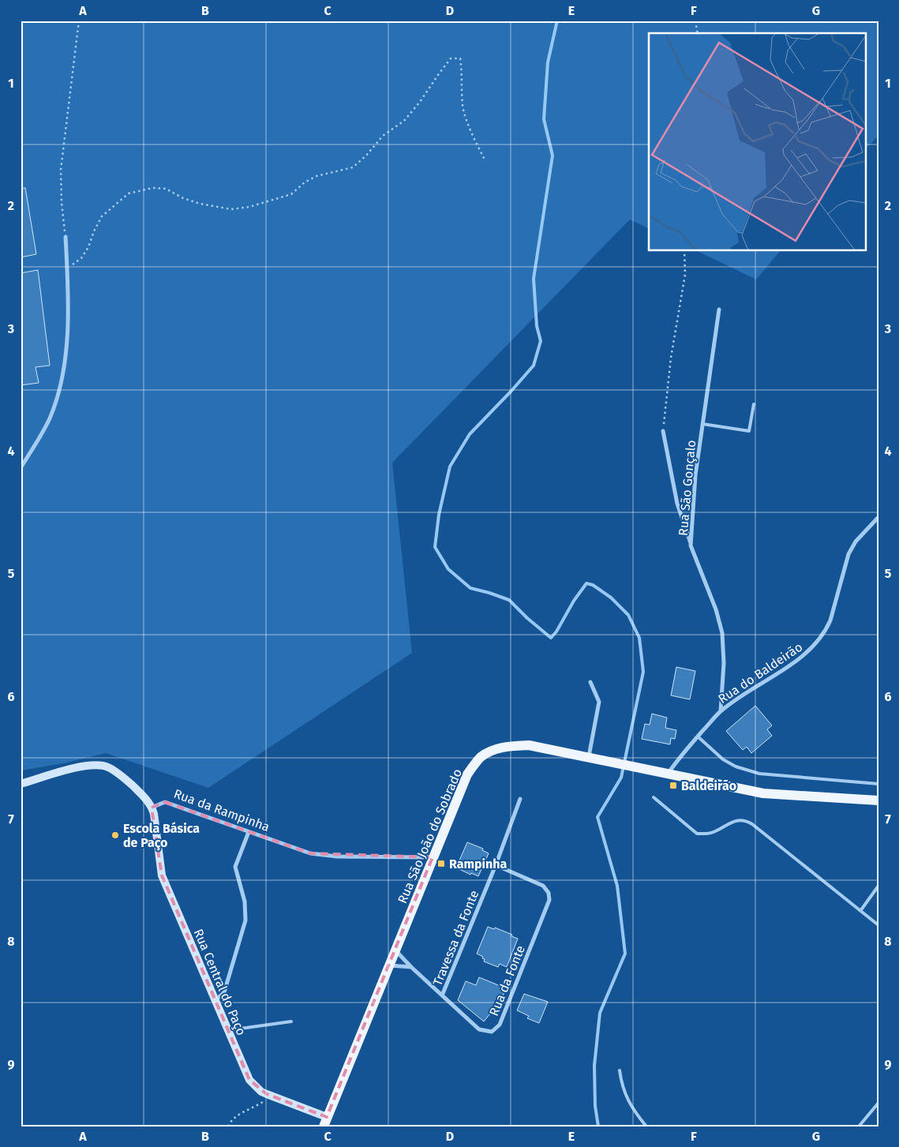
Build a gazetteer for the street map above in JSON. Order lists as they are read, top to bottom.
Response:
{
  "streets": {
    "main road": ["Rua São João do Sobrado"],
    "street": [
      "Rua São Gonçalo",
      "Rua do Baldeirão",
      "Rua da Rampinha",
      "Travessa da Fonte",
      "Rua da Fonte",
      "Rua Central do Paço"
    ]
  },
  "crossings": [
    ["Rua São Gonçalo", "Rua do Baldeirão"],
    ["Rua do Baldeirão", "Rua São João do Sobrado"],
    ["Rua da Rampinha", "Rua São João do Sobrado"],
    ["Rua da Rampinha", "Rua Central do Paço"],
    ["Rua São João do Sobrado", "Rua da Fonte"],
    ["Rua São João do Sobrado", "Rua Central do Paço"],
    ["Travessa da Fonte", "Rua da Fonte"]
  ],
  "places": {
    "transit": ["Baldeirão", "Rampinha"],
    "other": ["Escola Básica de Paço"]
  },
  "grid": {
    "columns": [
      "A",
      "B",
      "C",
      "D",
      "E",
      "F",
      "G"
    ],
    "rows": [
      "1",
      "2",
      "3",
      "4",
      "5",
      "6",
      "7",
      "8",
      "9"
    ]
  }
}
